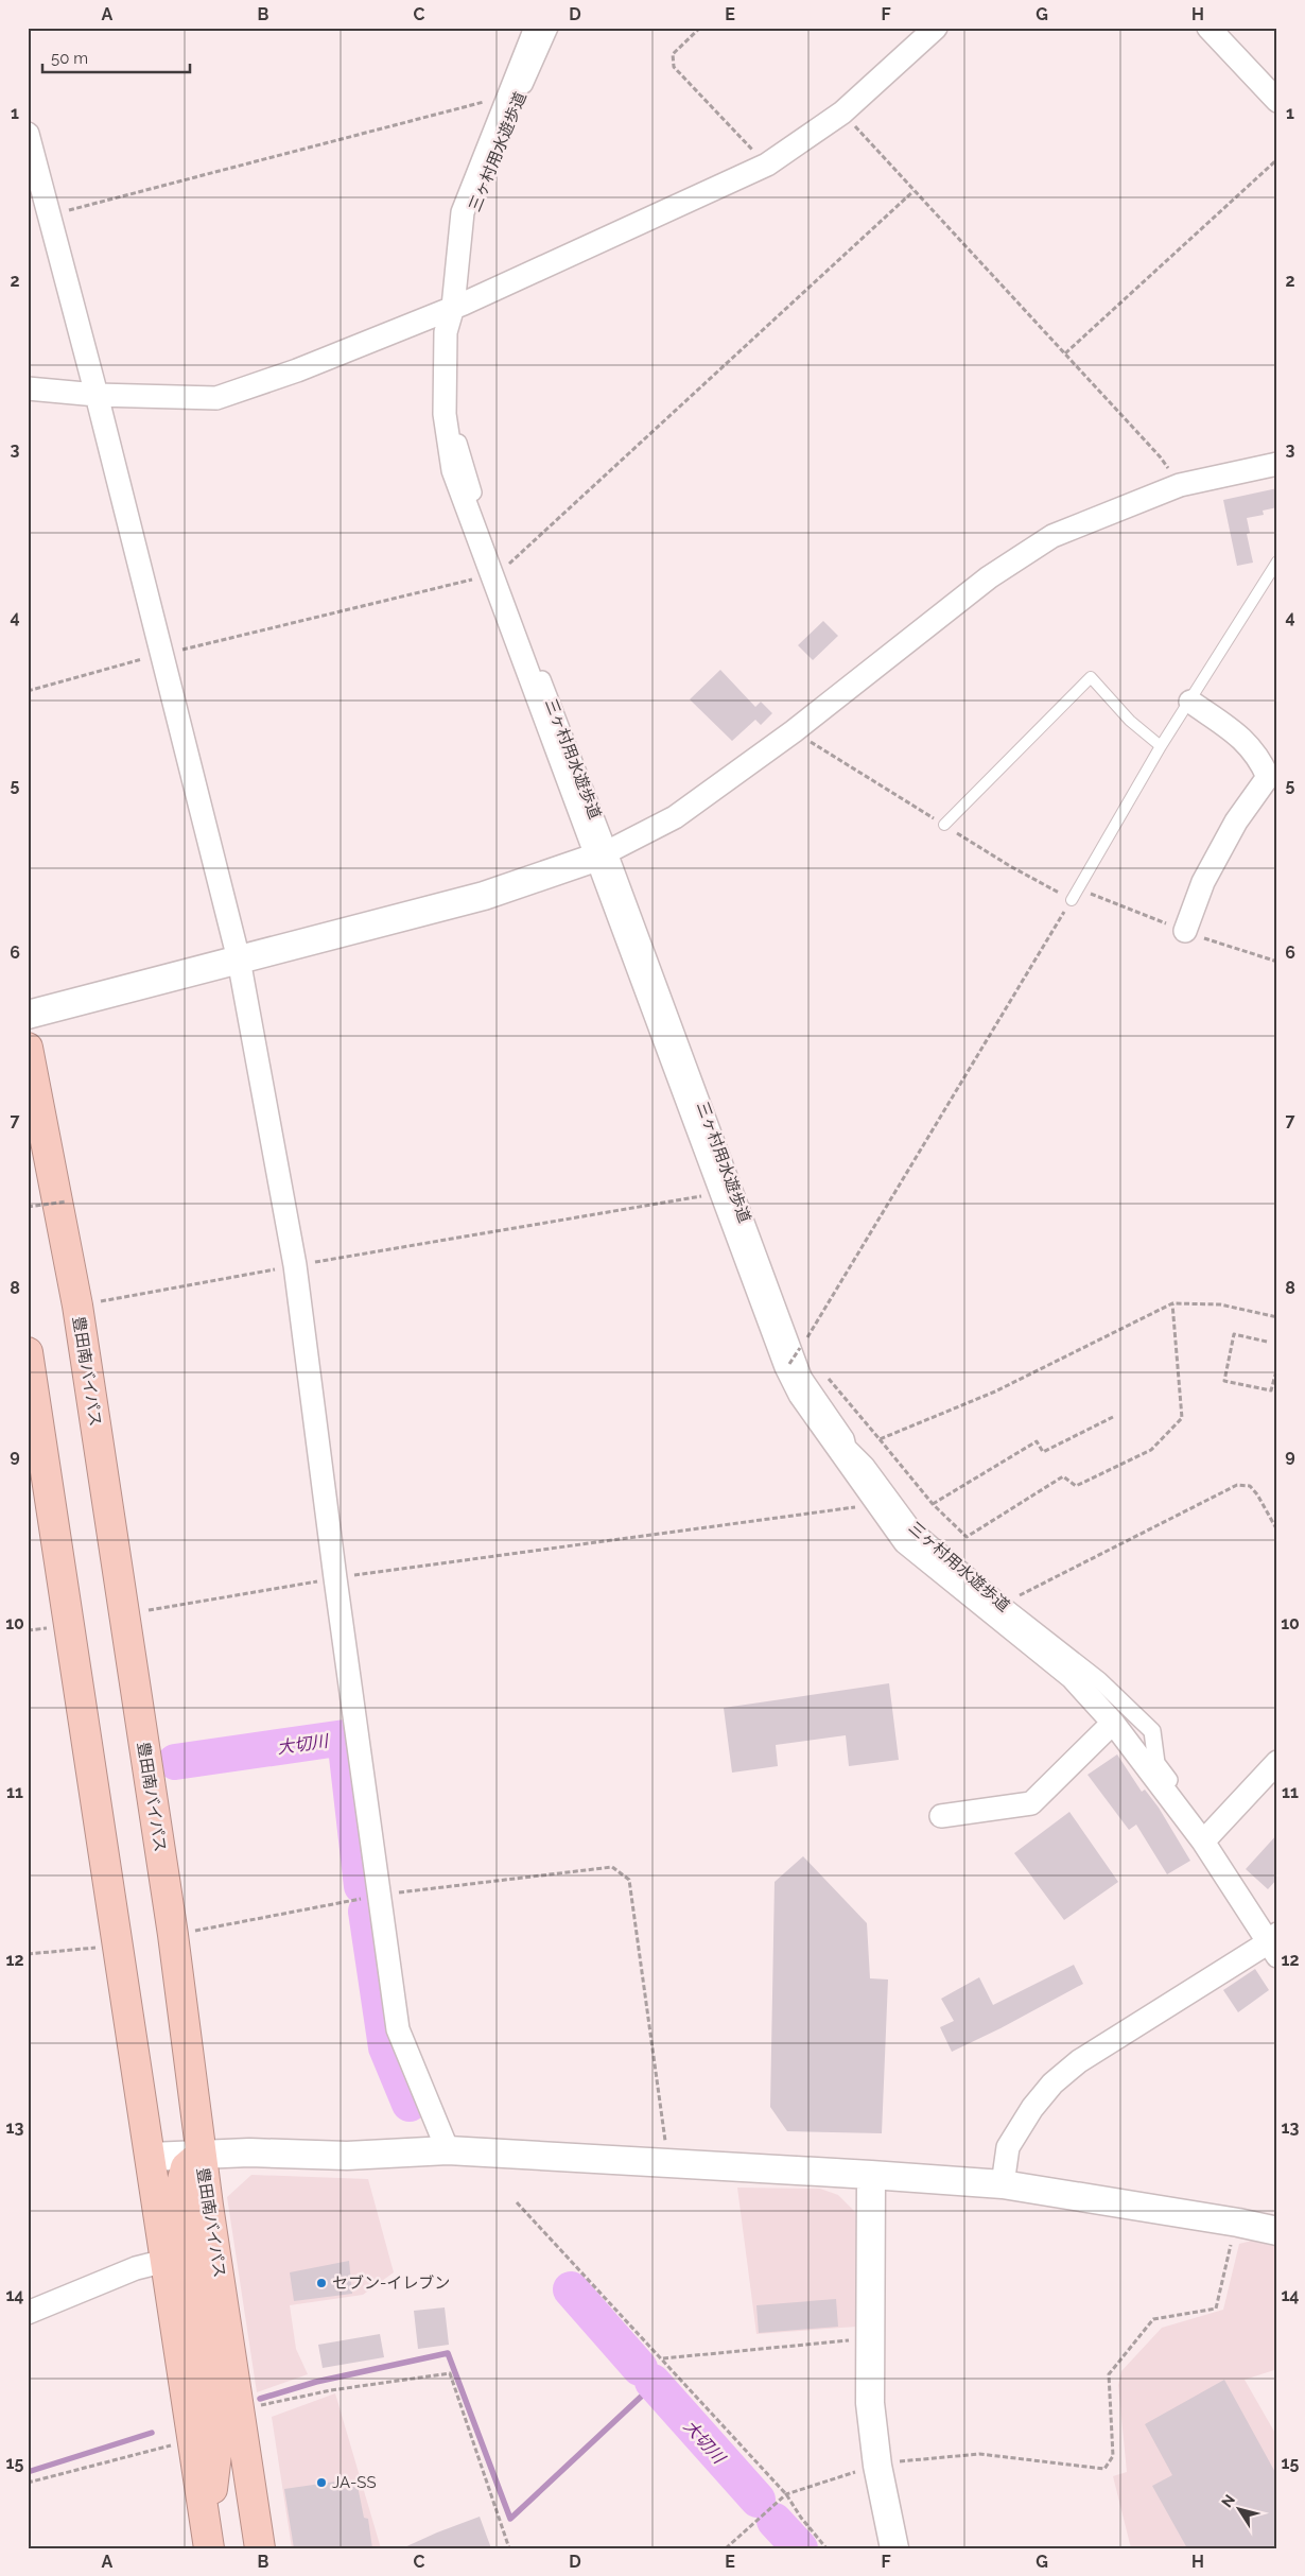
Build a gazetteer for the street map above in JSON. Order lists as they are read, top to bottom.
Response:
{
  "streets": {
    "highway": ["豊田南バイパス"],
    "street": ["三ヶ村用水遊歩道"]
  },
  "water": ["大切川"],
  "places": ["セブン-イレブン", "JA-SS"],
  "scale_bar": "50 m",
  "north": "top left",
  "grid": {
    "columns": [
      "A",
      "B",
      "C",
      "D",
      "E",
      "F",
      "G",
      "H"
    ],
    "rows": [
      "1",
      "2",
      "3",
      "4",
      "5",
      "6",
      "7",
      "8",
      "9",
      "10",
      "11",
      "12",
      "13",
      "14",
      "15"
    ]
  }
}
